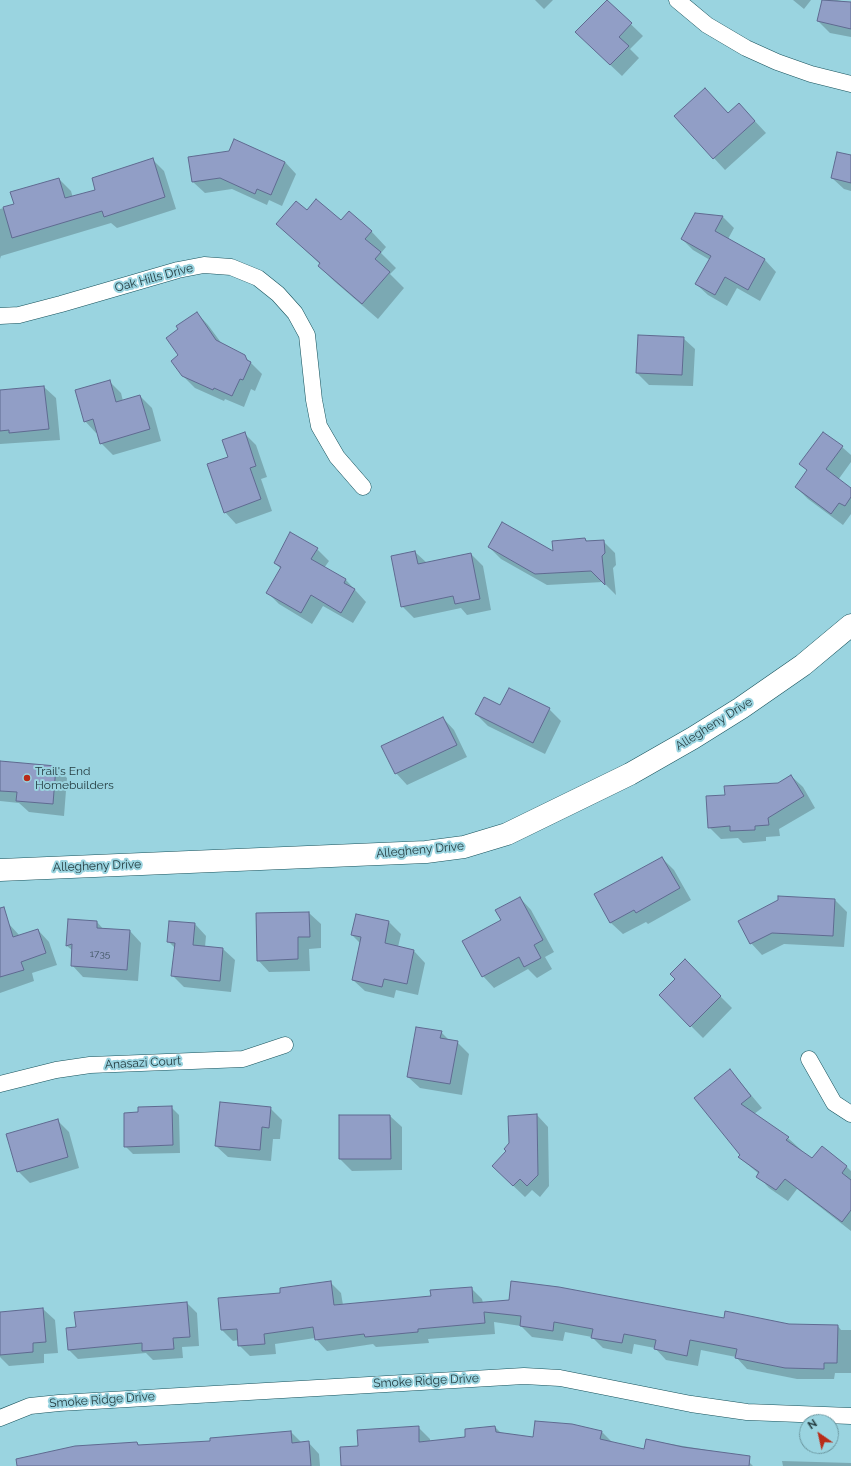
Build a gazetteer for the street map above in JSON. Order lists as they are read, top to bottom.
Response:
{
  "streets": {
    "street": [
      "Oak Hills Drive",
      "Allegheny Drive",
      "Anasazi Court",
      "Smoke Ridge Drive"
    ]
  },
  "places": ["Trail's End Homebuilders"],
  "house_numbers": ["1735"],
  "north": "top left"
}
